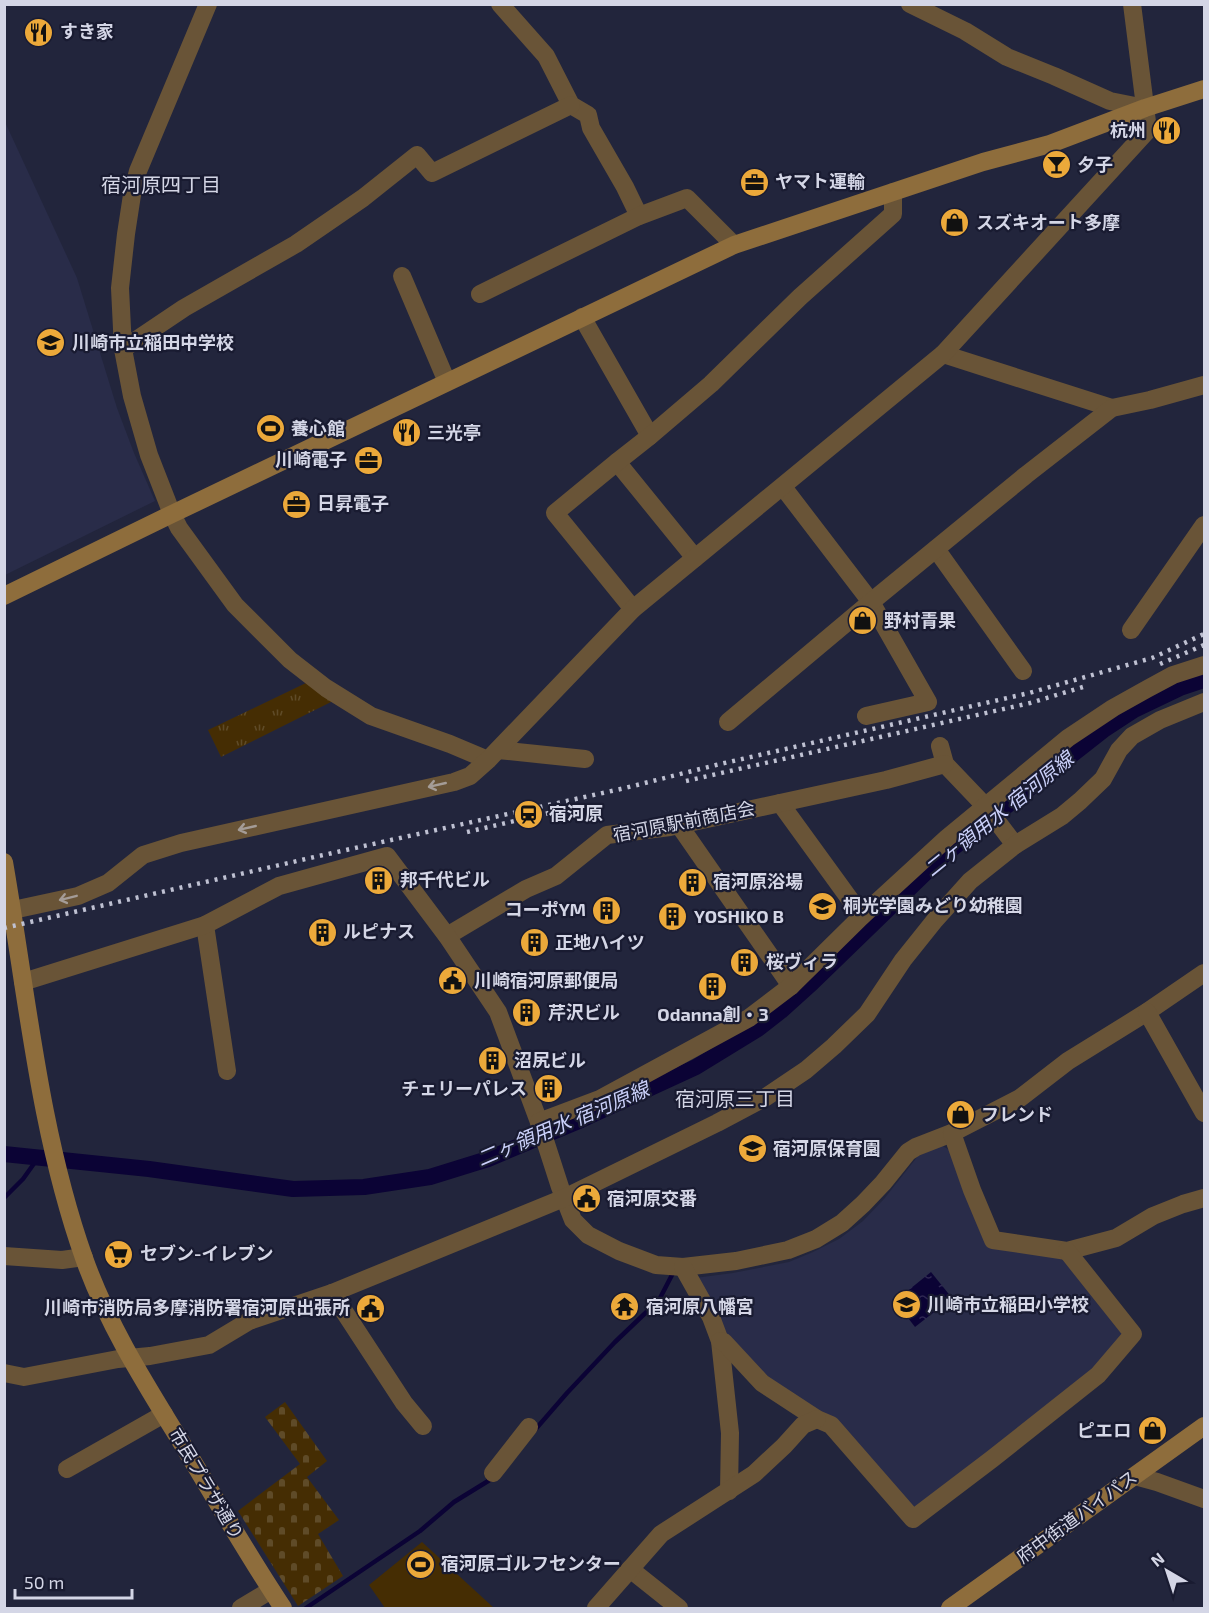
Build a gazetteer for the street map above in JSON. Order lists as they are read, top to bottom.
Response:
{
  "streets": {
    "street": ["宿河原駅前商店会", "市民プラザ通り", "府中街道バイパス"]
  },
  "districts": ["宿河原四丁目", "宿河原三丁目"],
  "water": ["二ヶ領用水 宿河原線"],
  "places": {
    "restaurant": ["すき家", "杭州", "三光亭"],
    "bar": ["夕子"],
    "office": ["ヤマト運輸", "川崎電子", "日昇電子"],
    "shop": [
      "スズキオート多摩",
      "野村青果",
      "フレンド",
      "ピエロ"
    ],
    "school or university": [
      "川崎市立稲田中学校",
      "桐光学園みどり幼稚園",
      "宿河原保育園",
      "川崎市立稲田小学校"
    ],
    "sports": ["養心館", "宿河原ゴルフセンター"],
    "station": ["宿河原"],
    "building": [
      "邦千代ビル",
      "宿河原浴場",
      "コーポYM",
      "YOSHIKO B",
      "ルピナス",
      "正地ハイツ",
      "桜ヴィラ",
      "Odanna創・3",
      "芹沢ビル",
      "沼尻ビル",
      "チェリーパレス"
    ],
    "public building": ["川崎宿河原郵便局", "宿河原交番", "川崎市消防局多摩消防署宿河原出張所"],
    "supermarket": ["セブン-イレブン"],
    "temple": ["宿河原八幡宮"]
  },
  "scale_bar": "50 m",
  "north": "top left"
}
